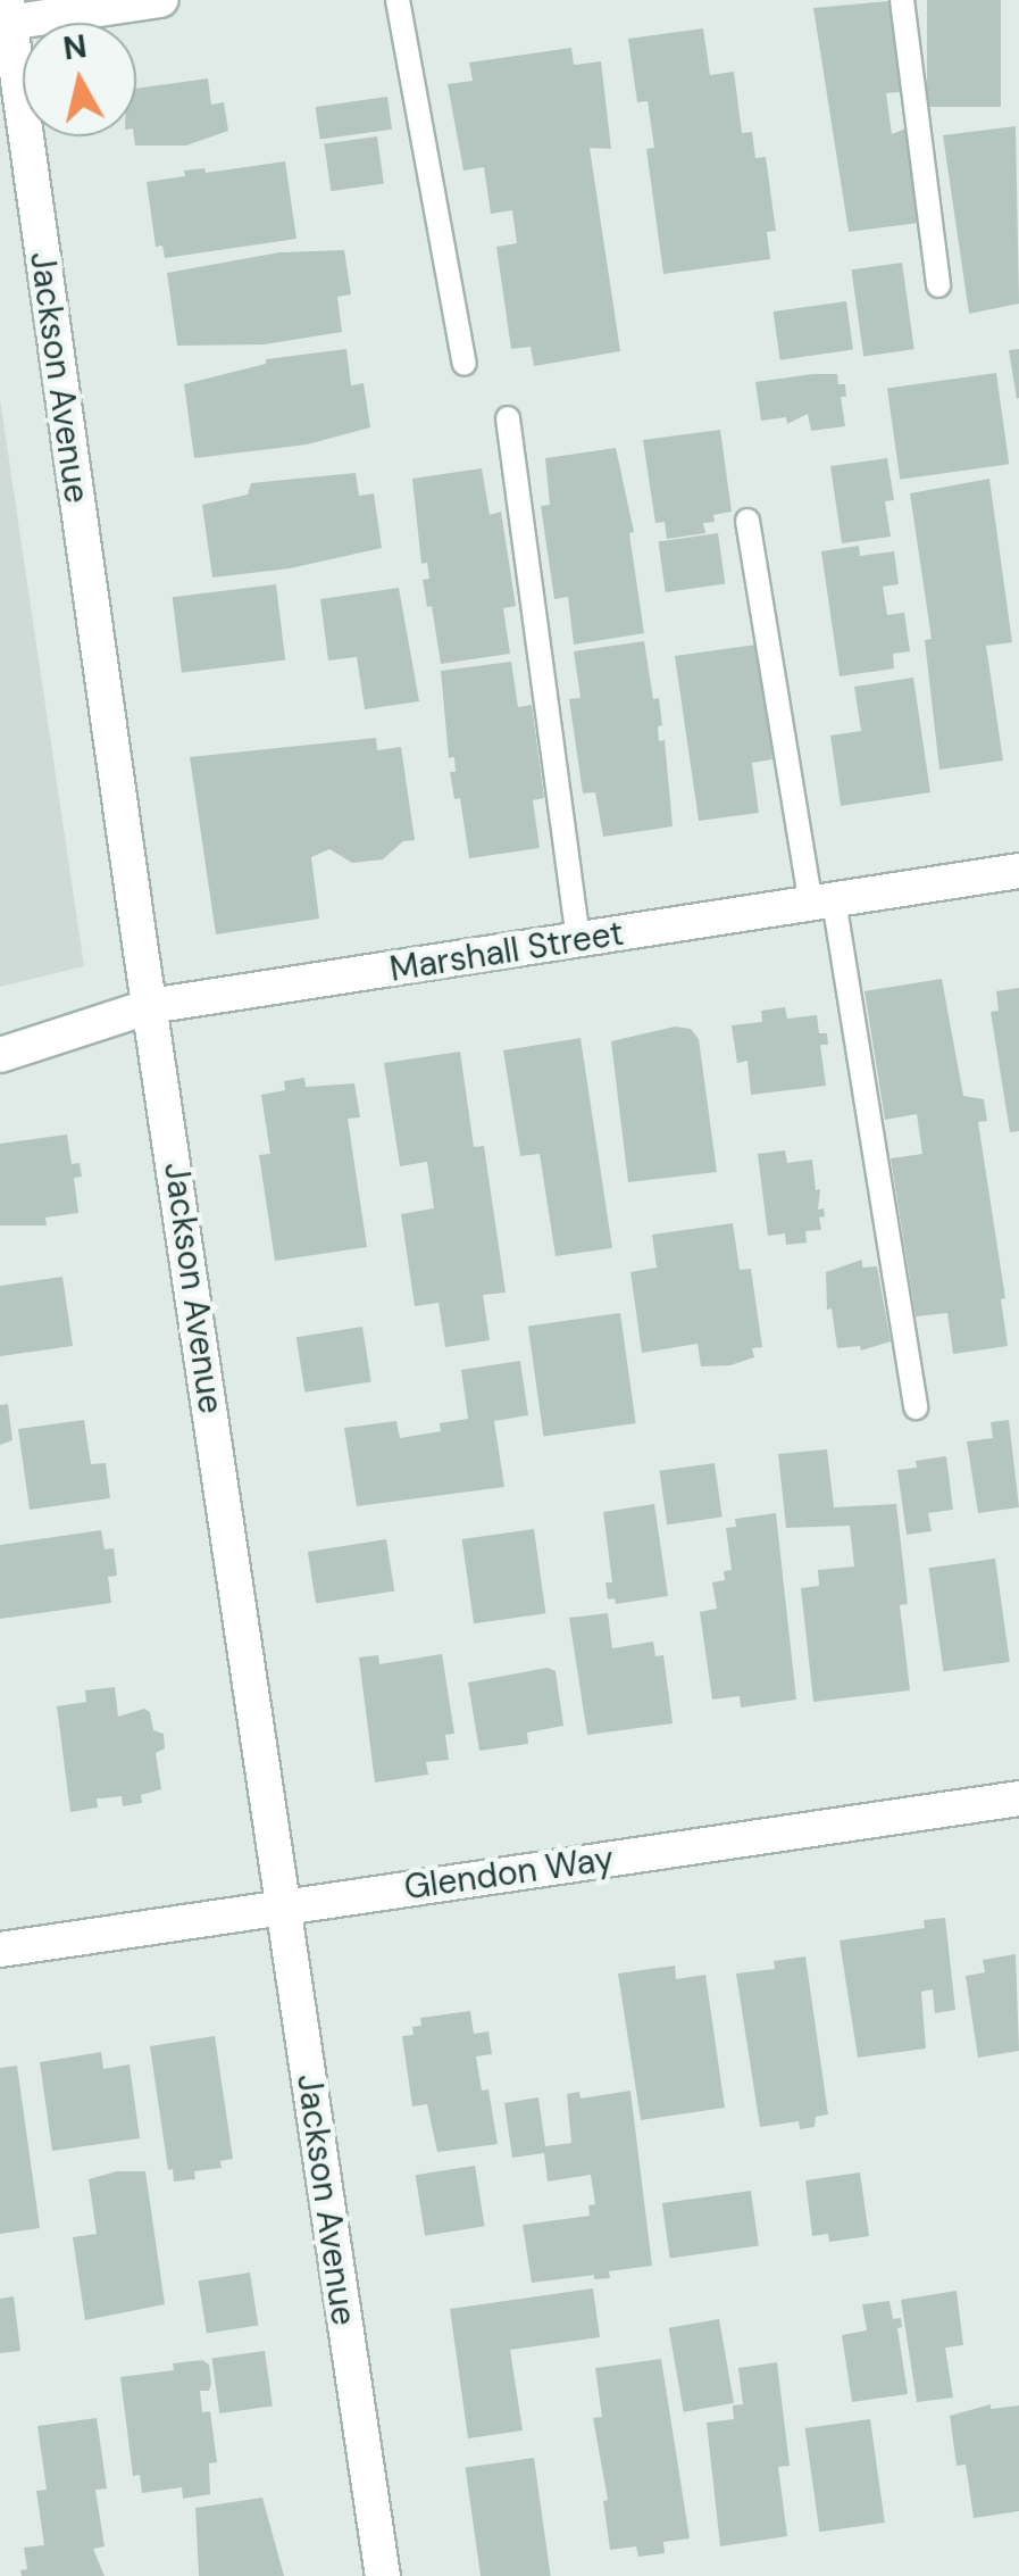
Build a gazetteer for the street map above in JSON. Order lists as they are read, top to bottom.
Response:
{
  "streets": {
    "street": ["Jackson Avenue", "Marshall Street", "Glendon Way"]
  },
  "crossings": [
    ["Jackson Avenue", "Marshall Street"],
    ["Jackson Avenue", "Glendon Way"]
  ],
  "north": "top"
}
